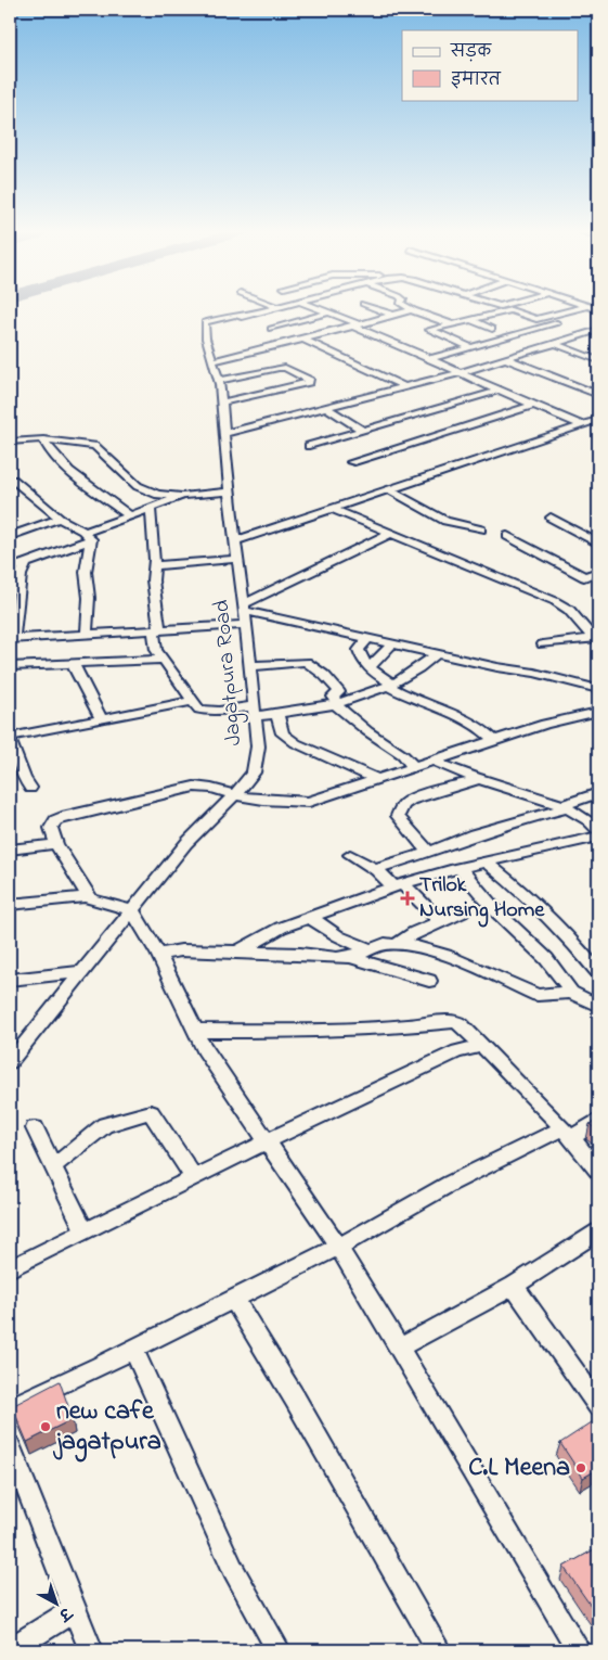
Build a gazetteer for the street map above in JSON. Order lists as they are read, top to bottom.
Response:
{
  "streets": {
    "street": ["Jagatpura Road"]
  },
  "places": {
    "health": ["Trilok Nursing Home"],
    "other": ["new cafe jagatpura", "C.L Meena"]
  },
  "legend": ["सड़क", "इमारत"],
  "north": "bottom right"
}
